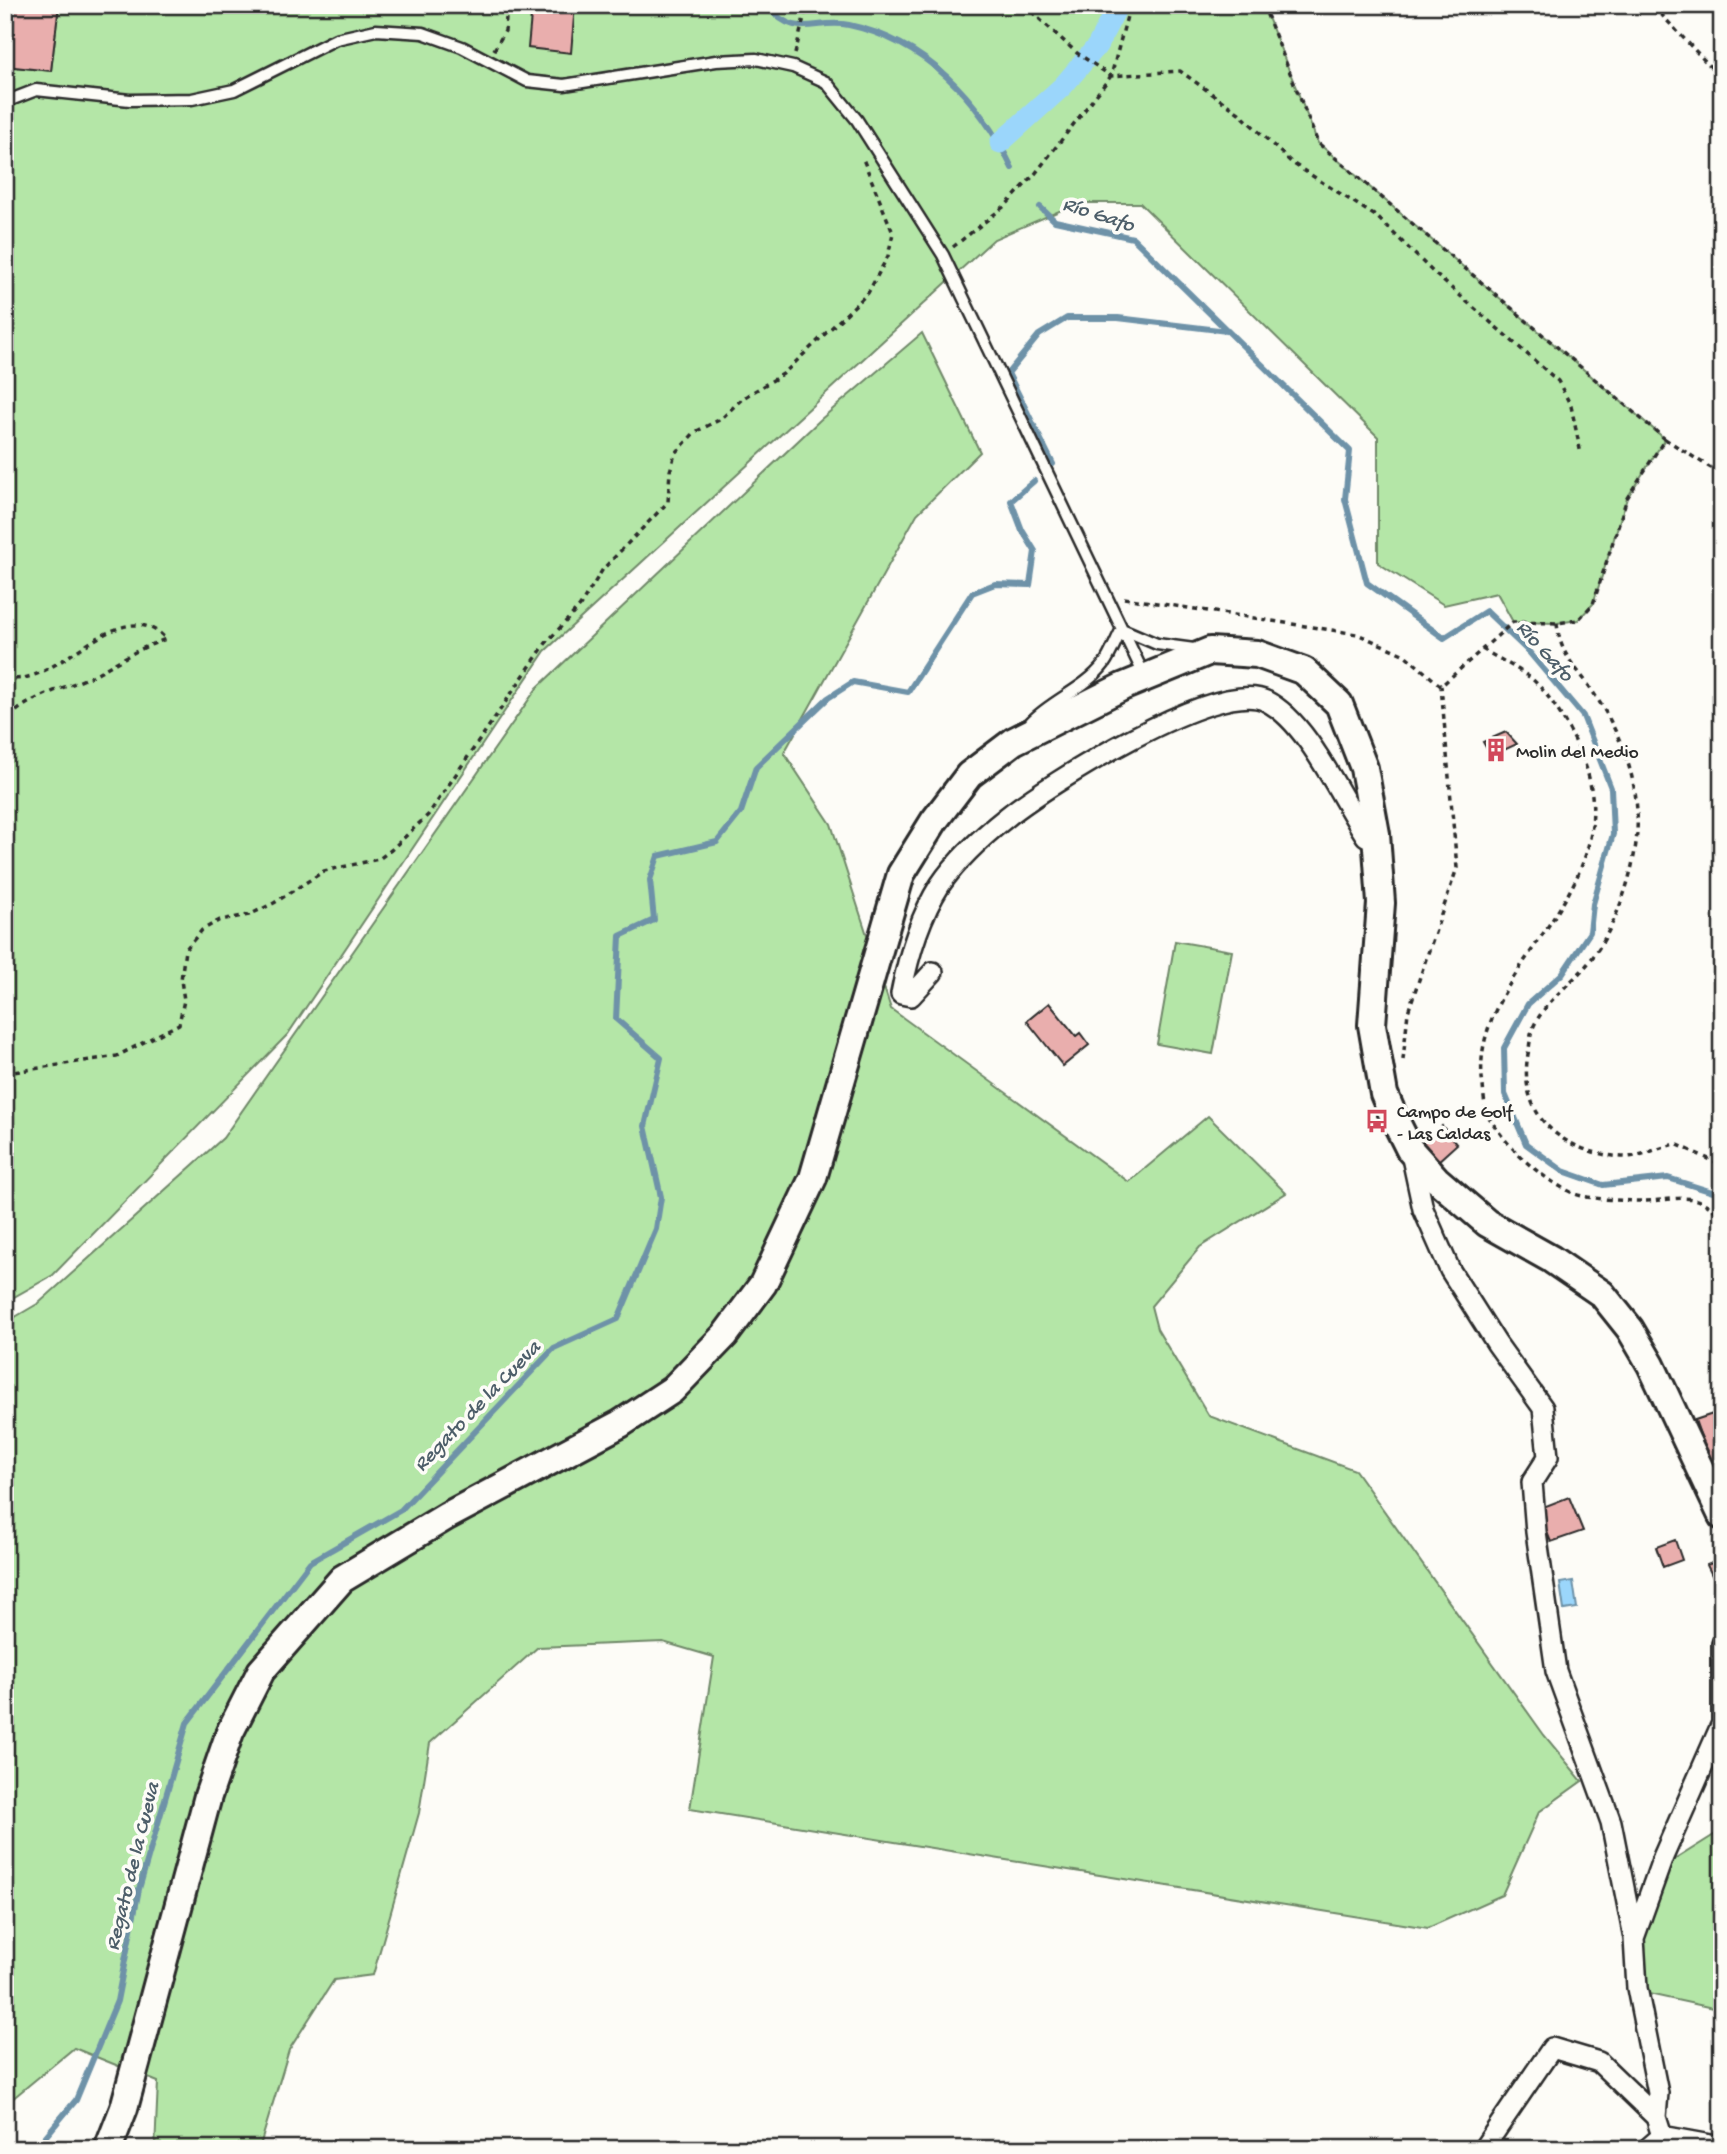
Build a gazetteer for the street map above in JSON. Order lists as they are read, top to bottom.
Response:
{
  "water": ["Río Gafo", "Regato de la Cueva"],
  "places": {
    "building": ["Molin del Medio"],
    "bus stop": ["Campo de Golf - Las Caldas"]
  }
}
